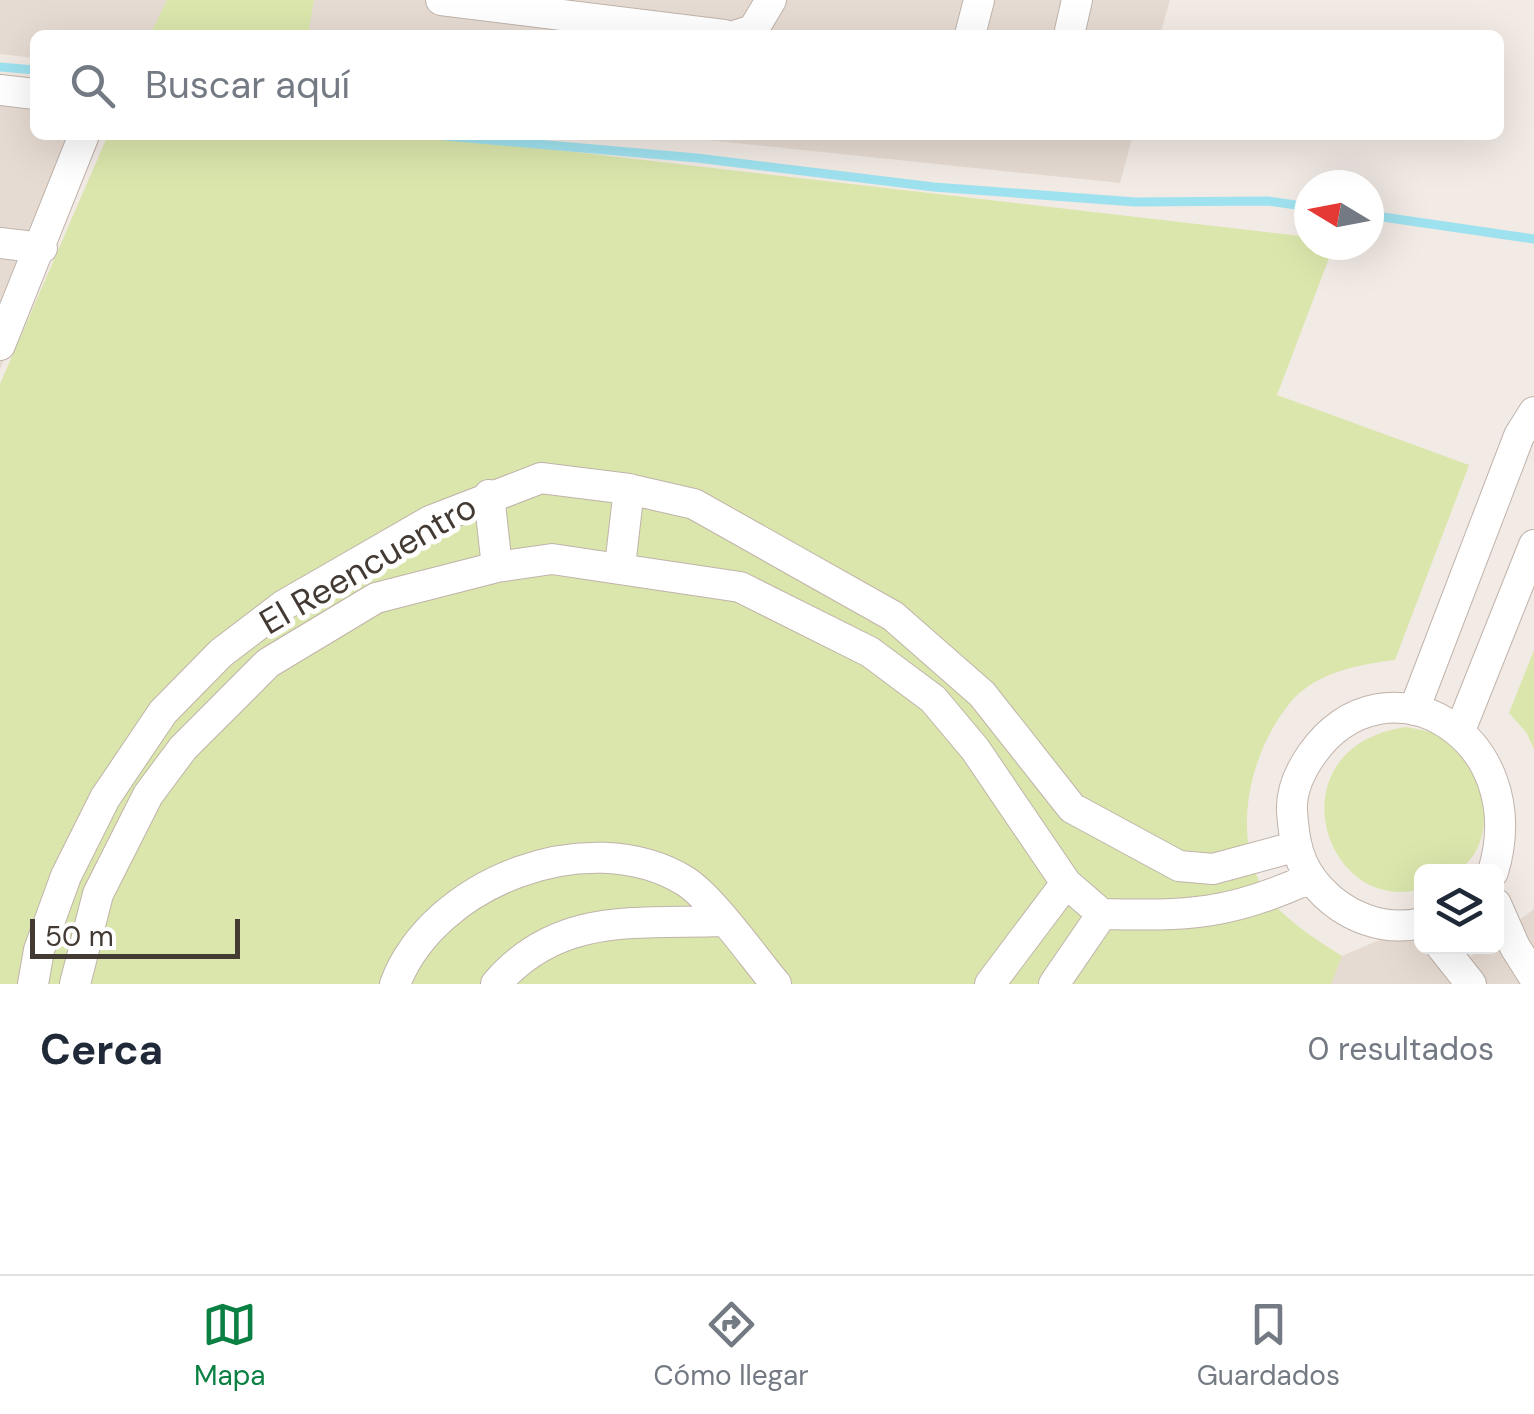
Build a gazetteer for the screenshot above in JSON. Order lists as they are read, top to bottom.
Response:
{
  "streets": {
    "street": ["El Reencuentro"]
  },
  "scale_bar": "50 m",
  "north": "left",
  "page": {
    "search": "Buscar aquí",
    "scale": "50 m",
    "heading": ["Cerca", "0 resultados"],
    "nav": ["Mapa", "Cómo llegar", "Guardados"]
  }
}
